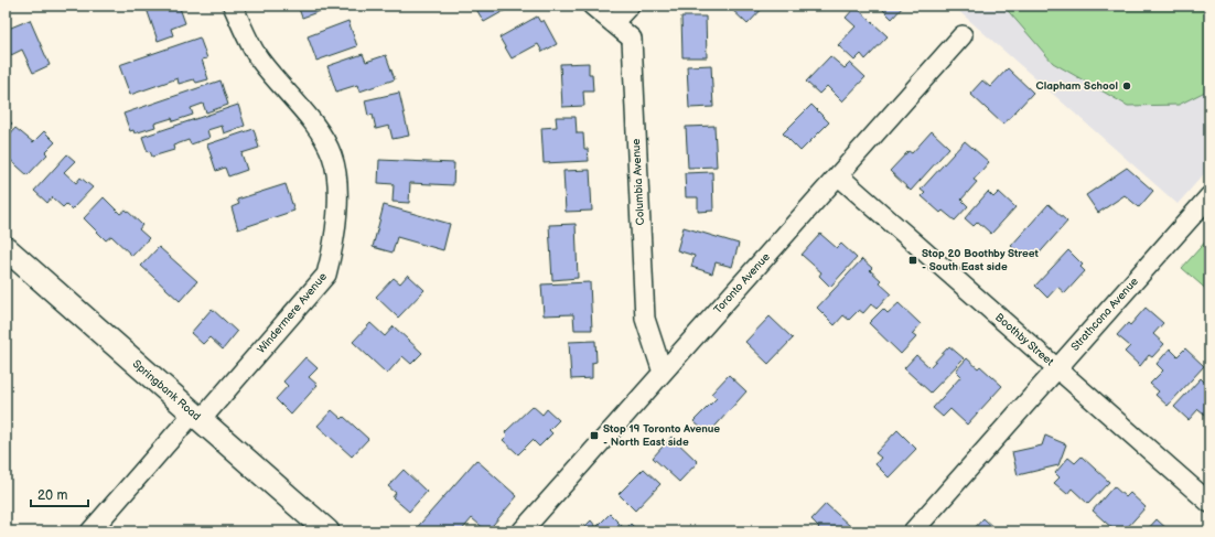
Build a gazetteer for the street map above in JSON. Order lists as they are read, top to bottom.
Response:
{
  "streets": {
    "main road": ["Springbank Road"],
    "street": [
      "Columbia Avenue",
      "Toronto Avenue",
      "Windermere Avenue",
      "Strathcona Avenue",
      "Boothby Street"
    ]
  },
  "crossings": [
    ["Columbia Avenue", "Toronto Avenue"],
    ["Toronto Avenue", "Boothby Street"],
    ["Windermere Avenue", "Springbank Road"],
    ["Strathcona Avenue", "Boothby Street"]
  ],
  "places": {
    "other": ["Clapham School"],
    "transit": ["Stop 20 Boothby Street - South East side", "Stop 19 Toronto Avenue - North East side"]
  },
  "scale_bar": "20 m"
}
